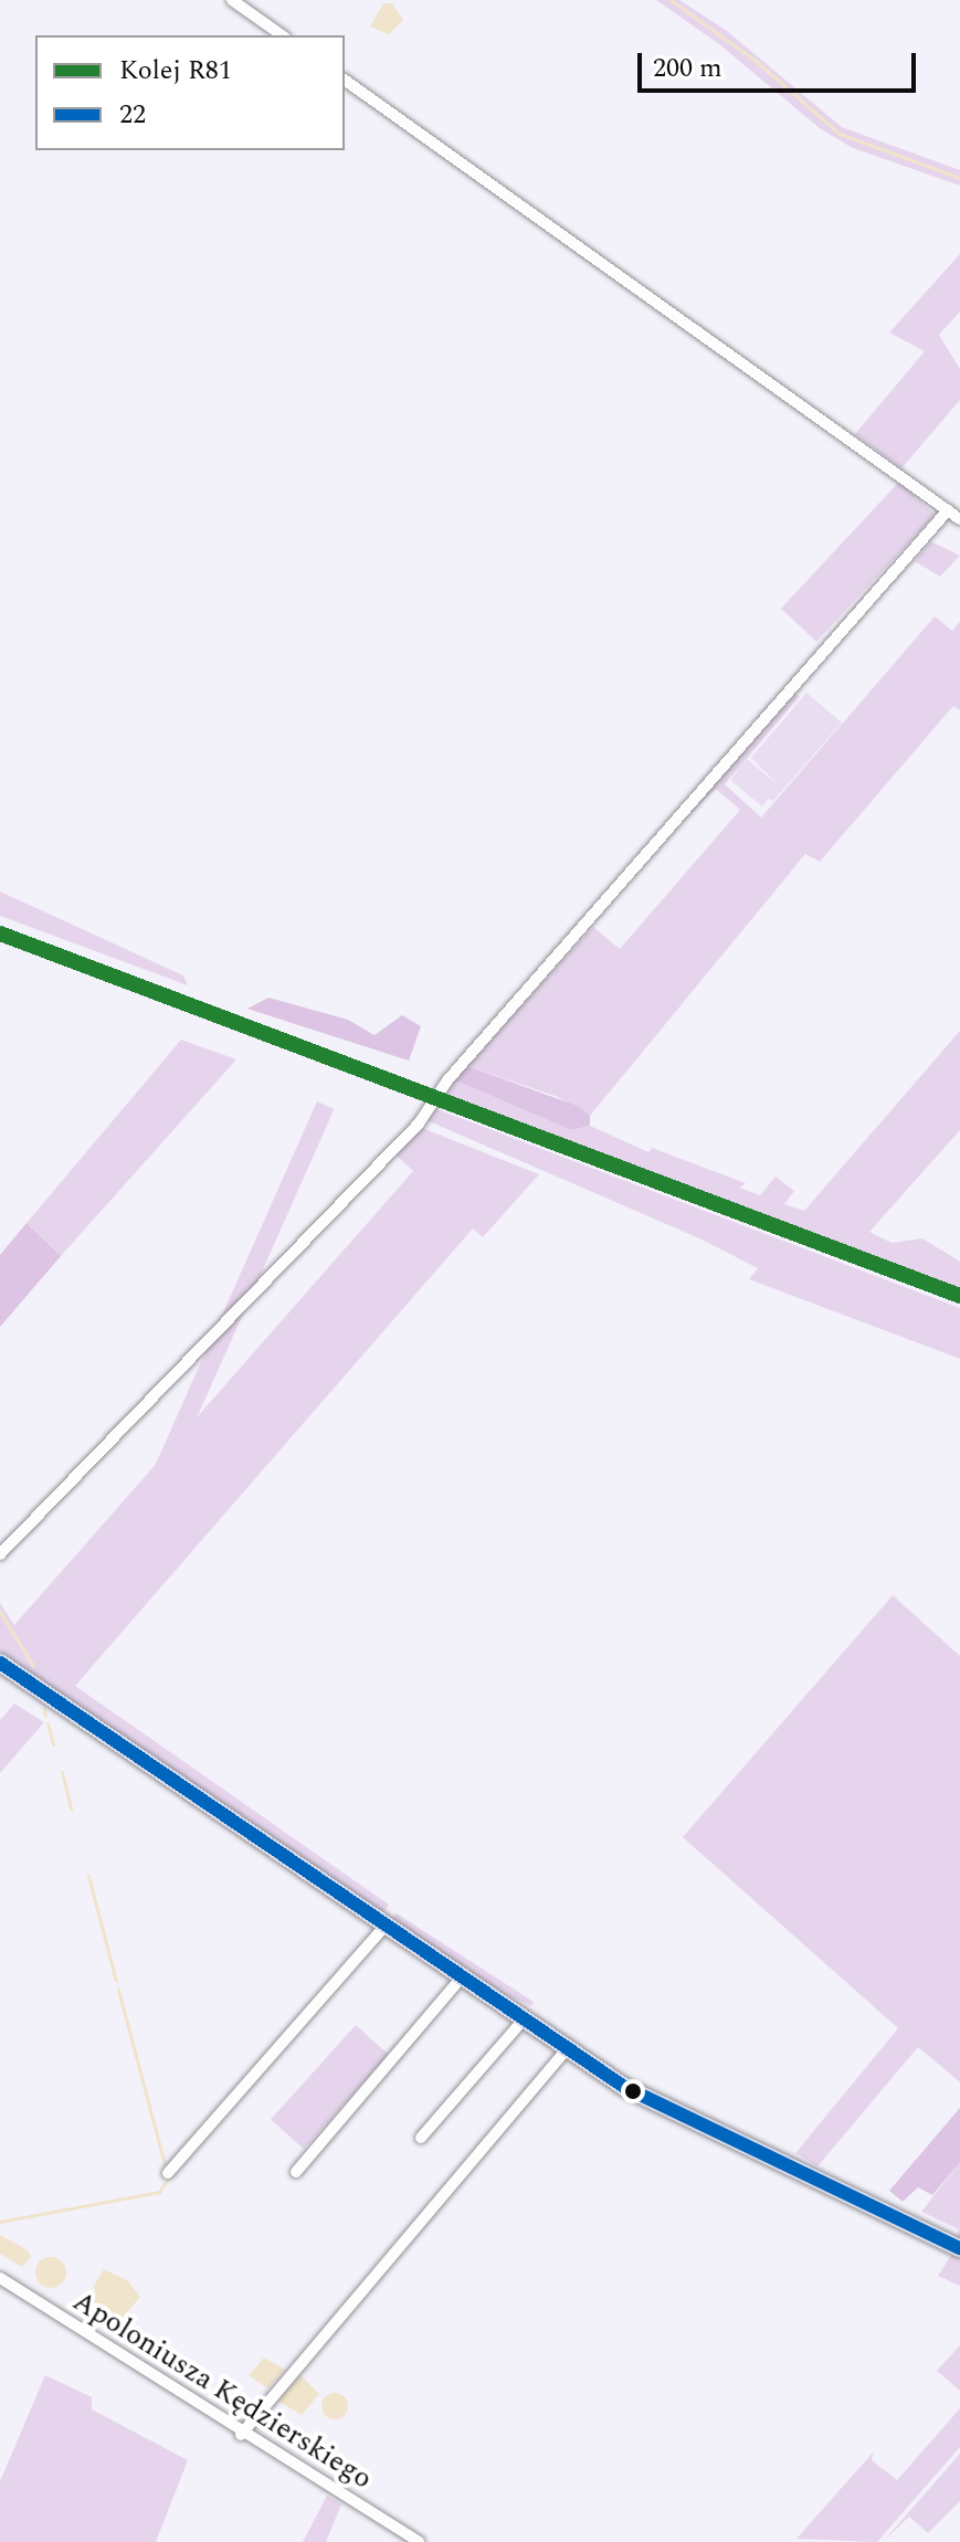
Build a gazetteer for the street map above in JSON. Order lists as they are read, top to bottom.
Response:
{
  "streets": {
    "street": ["Apoloniusza Kędzierskiego"]
  },
  "lines": ["rail line R81", "transit line 22"],
  "legend": ["Kolej R81", "22"],
  "scale_bar": "200 m"
}
